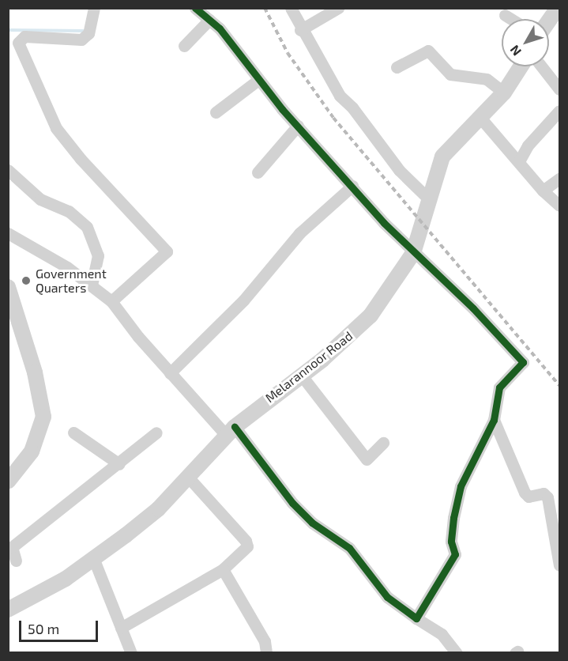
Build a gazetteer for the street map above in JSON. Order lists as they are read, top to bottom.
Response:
{
  "streets": {
    "street": ["Melarannoor Road"]
  },
  "places": ["Government Quarters"],
  "scale_bar": "50 m",
  "north": "bottom left"
}
